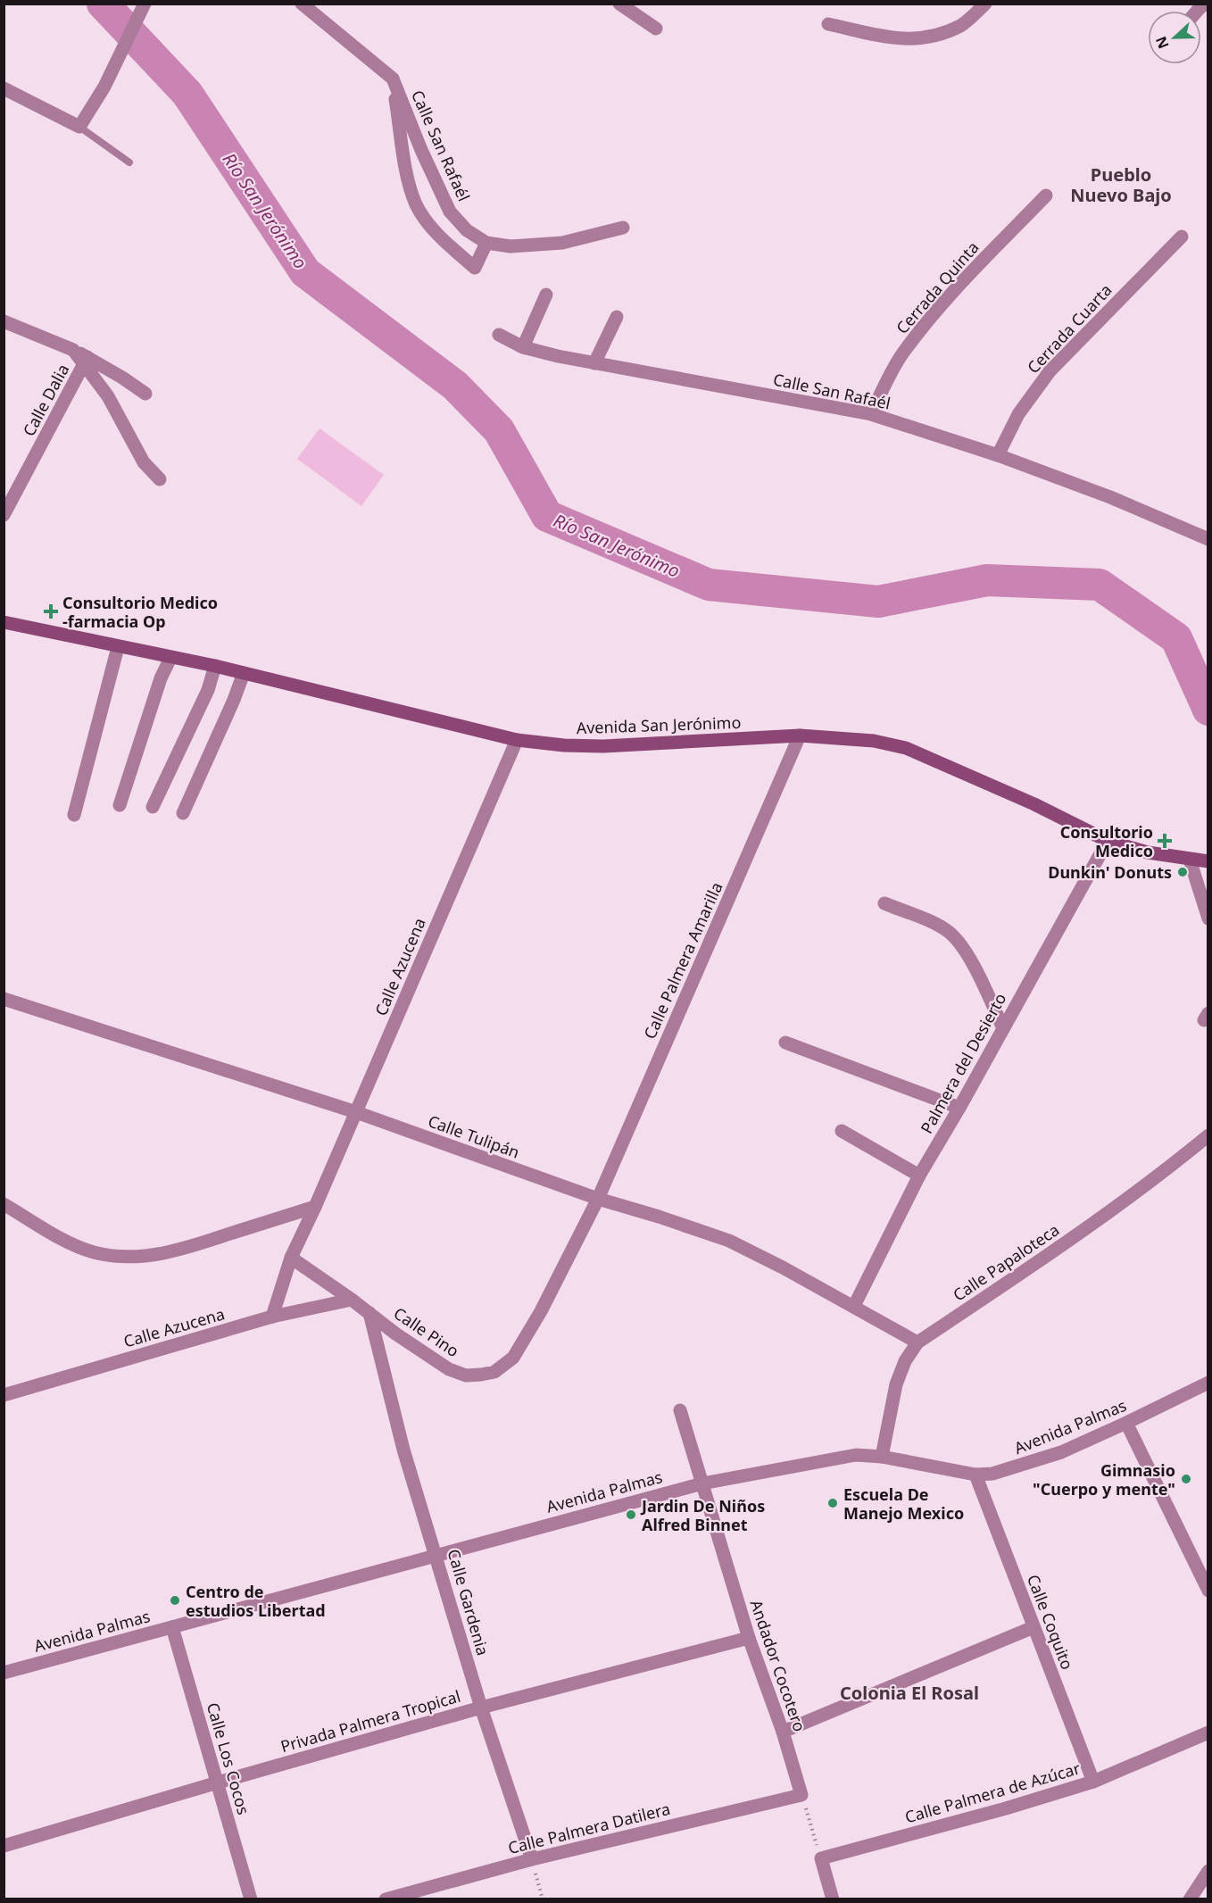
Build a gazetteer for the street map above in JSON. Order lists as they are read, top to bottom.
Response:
{
  "streets": {
    "main road": ["Avenida San Jerónimo"],
    "street": [
      "Calle San Rafaél",
      "Cerrada Quinta",
      "Cerrada Cuarta",
      "Calle Dalia",
      "Calle Palmera Amarilla",
      "Calle Azucena",
      "Palmera del Desierto",
      "Calle Tulipán",
      "Calle Papaloteca",
      "Calle Pino",
      "Avenida Palmas",
      "Calle Gardenia",
      "Calle Coquito",
      "Andador Cocotero",
      "Privada Palmera Tropical",
      "Calle Los Cocos",
      "Calle Palmera de Azúcar",
      "Calle Palmera Datilera"
    ]
  },
  "crossings": [
    ["Calle San Rafaél", "Cerrada Quinta"],
    ["Calle San Rafaél", "Cerrada Cuarta"],
    ["Avenida San Jerónimo", "Calle Palmera Amarilla"],
    ["Avenida San Jerónimo", "Calle Azucena"],
    ["Avenida San Jerónimo", "Palmera del Desierto"],
    ["Calle Palmera Amarilla", "Calle Tulipán"],
    ["Calle Palmera Amarilla", "Calle Pino"],
    ["Calle Azucena", "Calle Tulipán"],
    ["Palmera del Desierto", "Calle Tulipán"],
    ["Calle Tulipán", "Calle Papaloteca"],
    ["Calle Tulipán", "Calle Pino"],
    ["Calle Papaloteca", "Avenida Palmas"],
    ["Calle Pino", "Calle Gardenia"],
    ["Avenida Palmas", "Calle Gardenia"],
    ["Avenida Palmas", "Calle Coquito"],
    ["Avenida Palmas", "Andador Cocotero"],
    ["Avenida Palmas", "Calle Los Cocos"],
    ["Calle Gardenia", "Privada Palmera Tropical"],
    ["Calle Gardenia", "Calle Palmera Datilera"],
    ["Calle Coquito", "Calle Palmera de Azúcar"],
    ["Andador Cocotero", "Privada Palmera Tropical"],
    ["Andador Cocotero", "Calle Palmera Datilera"],
    ["Privada Palmera Tropical", "Calle Los Cocos"]
  ],
  "districts": ["Pueblo Nuevo Bajo", "Colonia El Rosal"],
  "water": ["Río San Jerónimo"],
  "places": {
    "health": ["Consultorio Medico -farmacia Op", "Consultorio Medico"],
    "other": [
      "Dunkin' Donuts",
      "Gimnasio \"Cuerpo y mente\"",
      "Escuela De Manejo Mexico",
      "Jardin De Niños Alfred Binnet",
      "Centro de estudios Libertad"
    ]
  },
  "north": "left"
}
